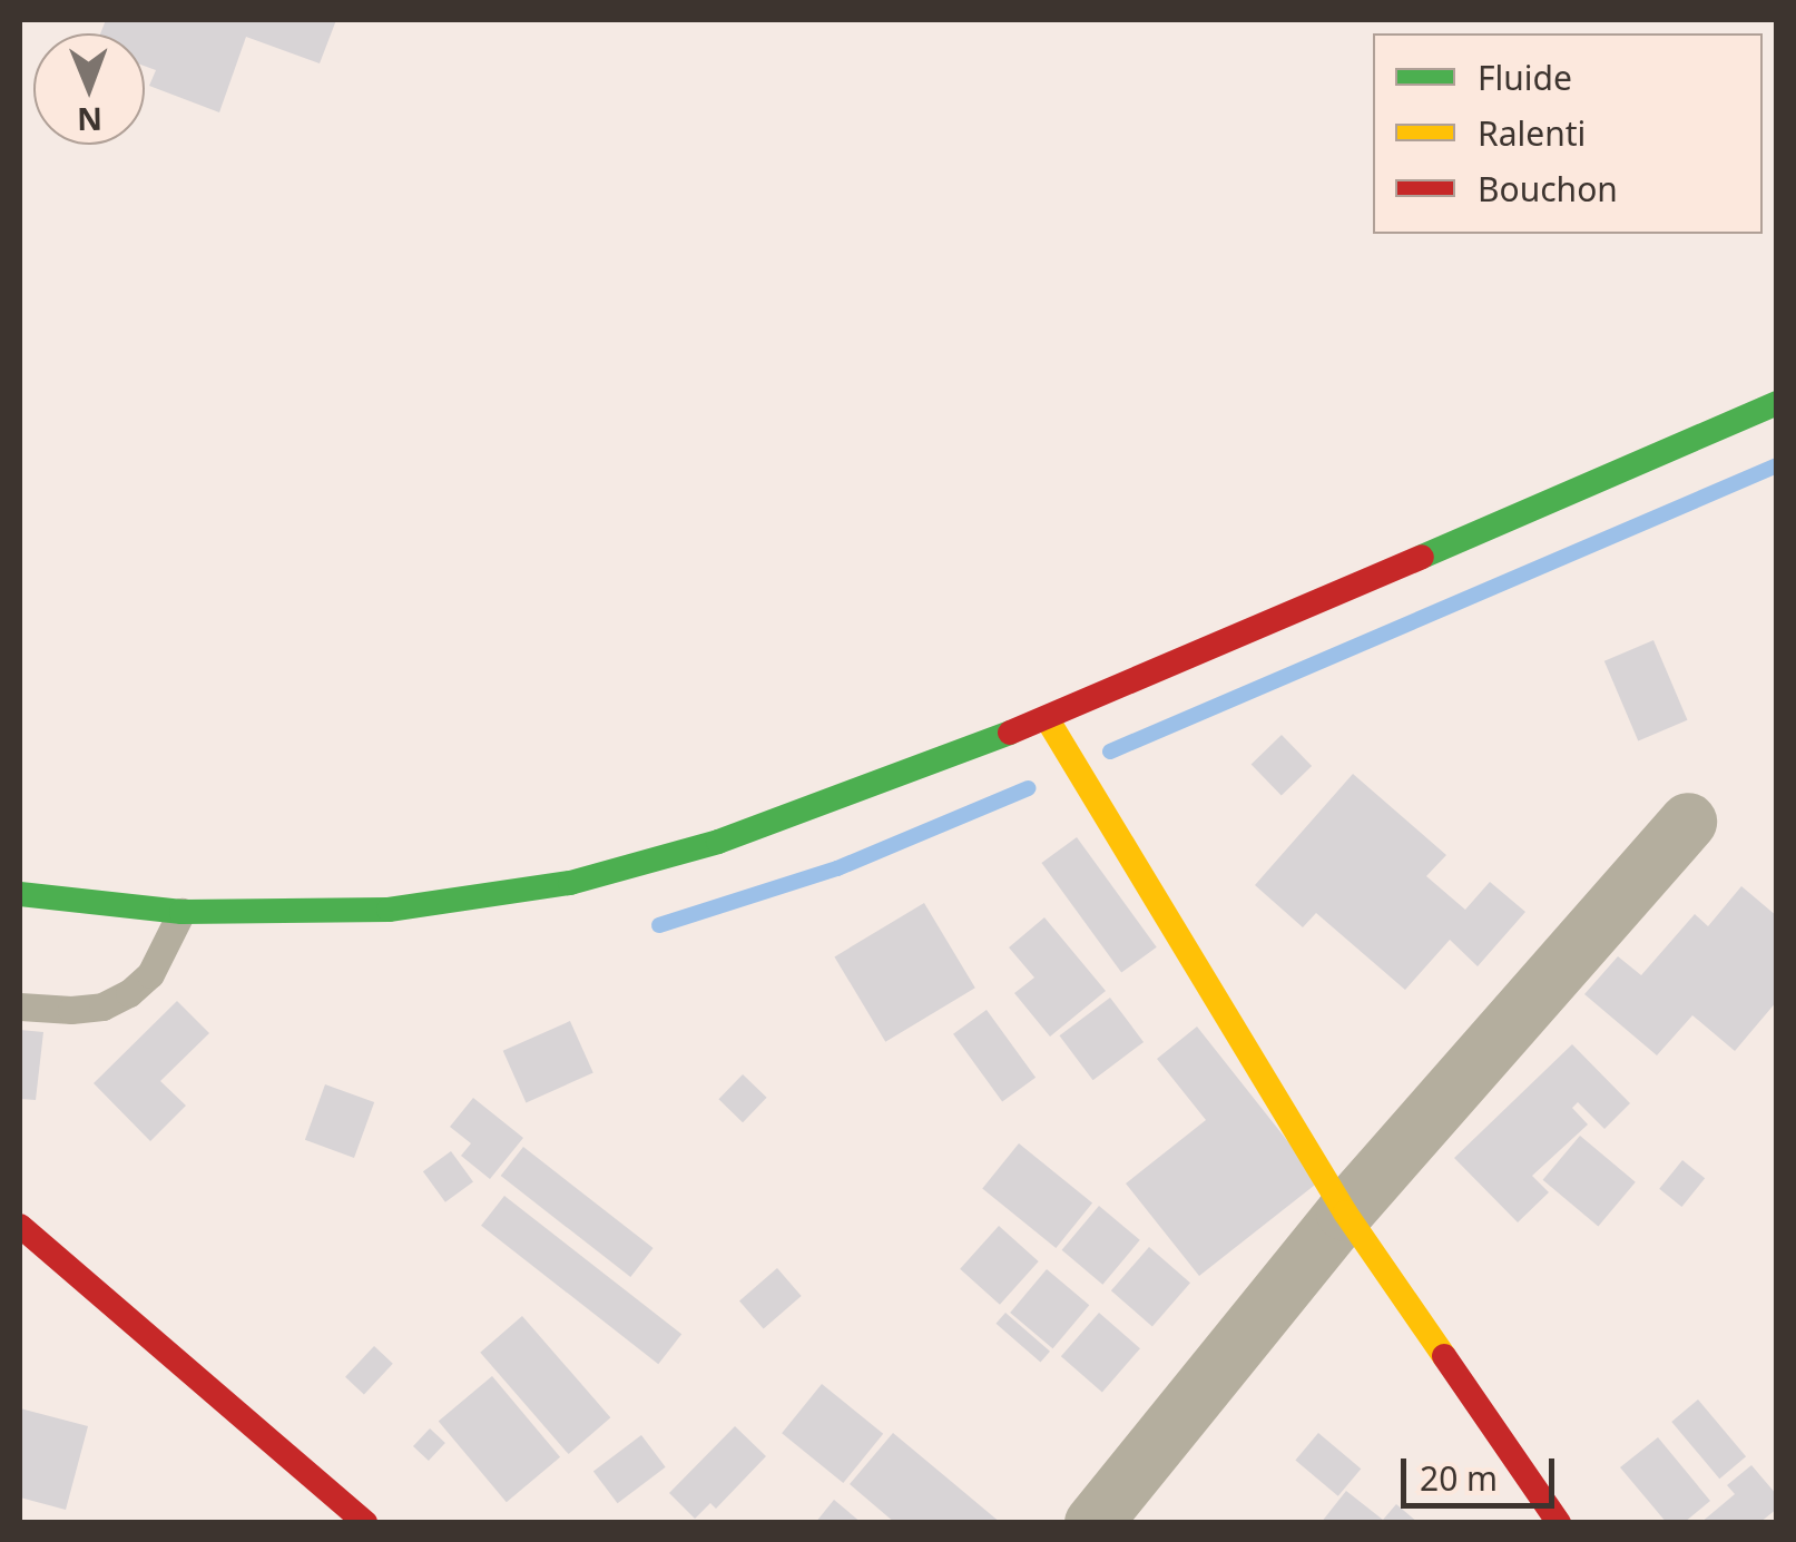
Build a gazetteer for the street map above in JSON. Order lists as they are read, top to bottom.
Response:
{
  "legend": ["Fluide", "Ralenti", "Bouchon"],
  "scale_bar": "20 m",
  "north": "bottom"
}
